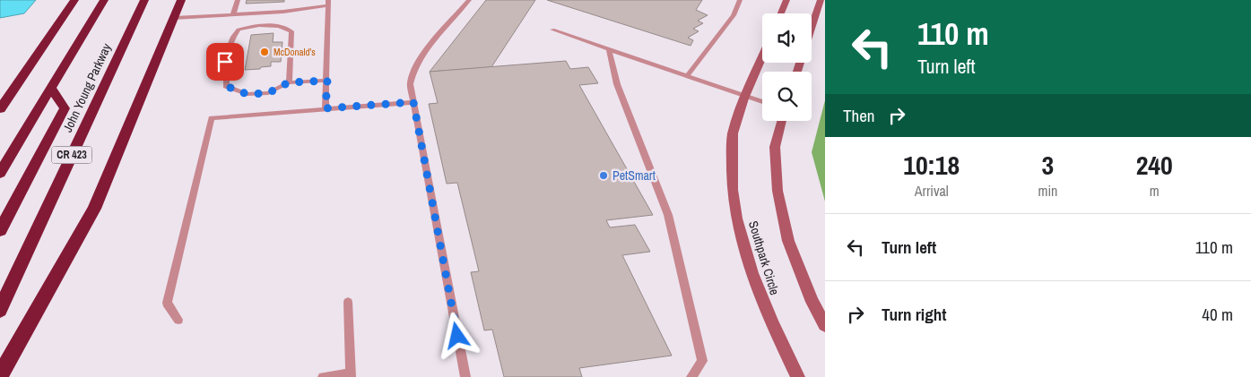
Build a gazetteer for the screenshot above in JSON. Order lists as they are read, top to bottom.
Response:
{
  "streets": {
    "highway": ["John Young Parkway", "CR 423"],
    "street": ["Southpark Circle"]
  },
  "places": ["McDonald's", "PetSmart"],
  "page": {
    "turn": ["110 m", "Turn left"],
    "then": "Then",
    "eta": [
      "10:18",
      "Arrival",
      "3",
      "min",
      "240",
      "m"
    ],
    "list": [
      {
        "name": "Turn left",
        "value": "110 m"
      },
      {
        "name": "Turn right",
        "value": "40 m"
      }
    ]
  }
}
